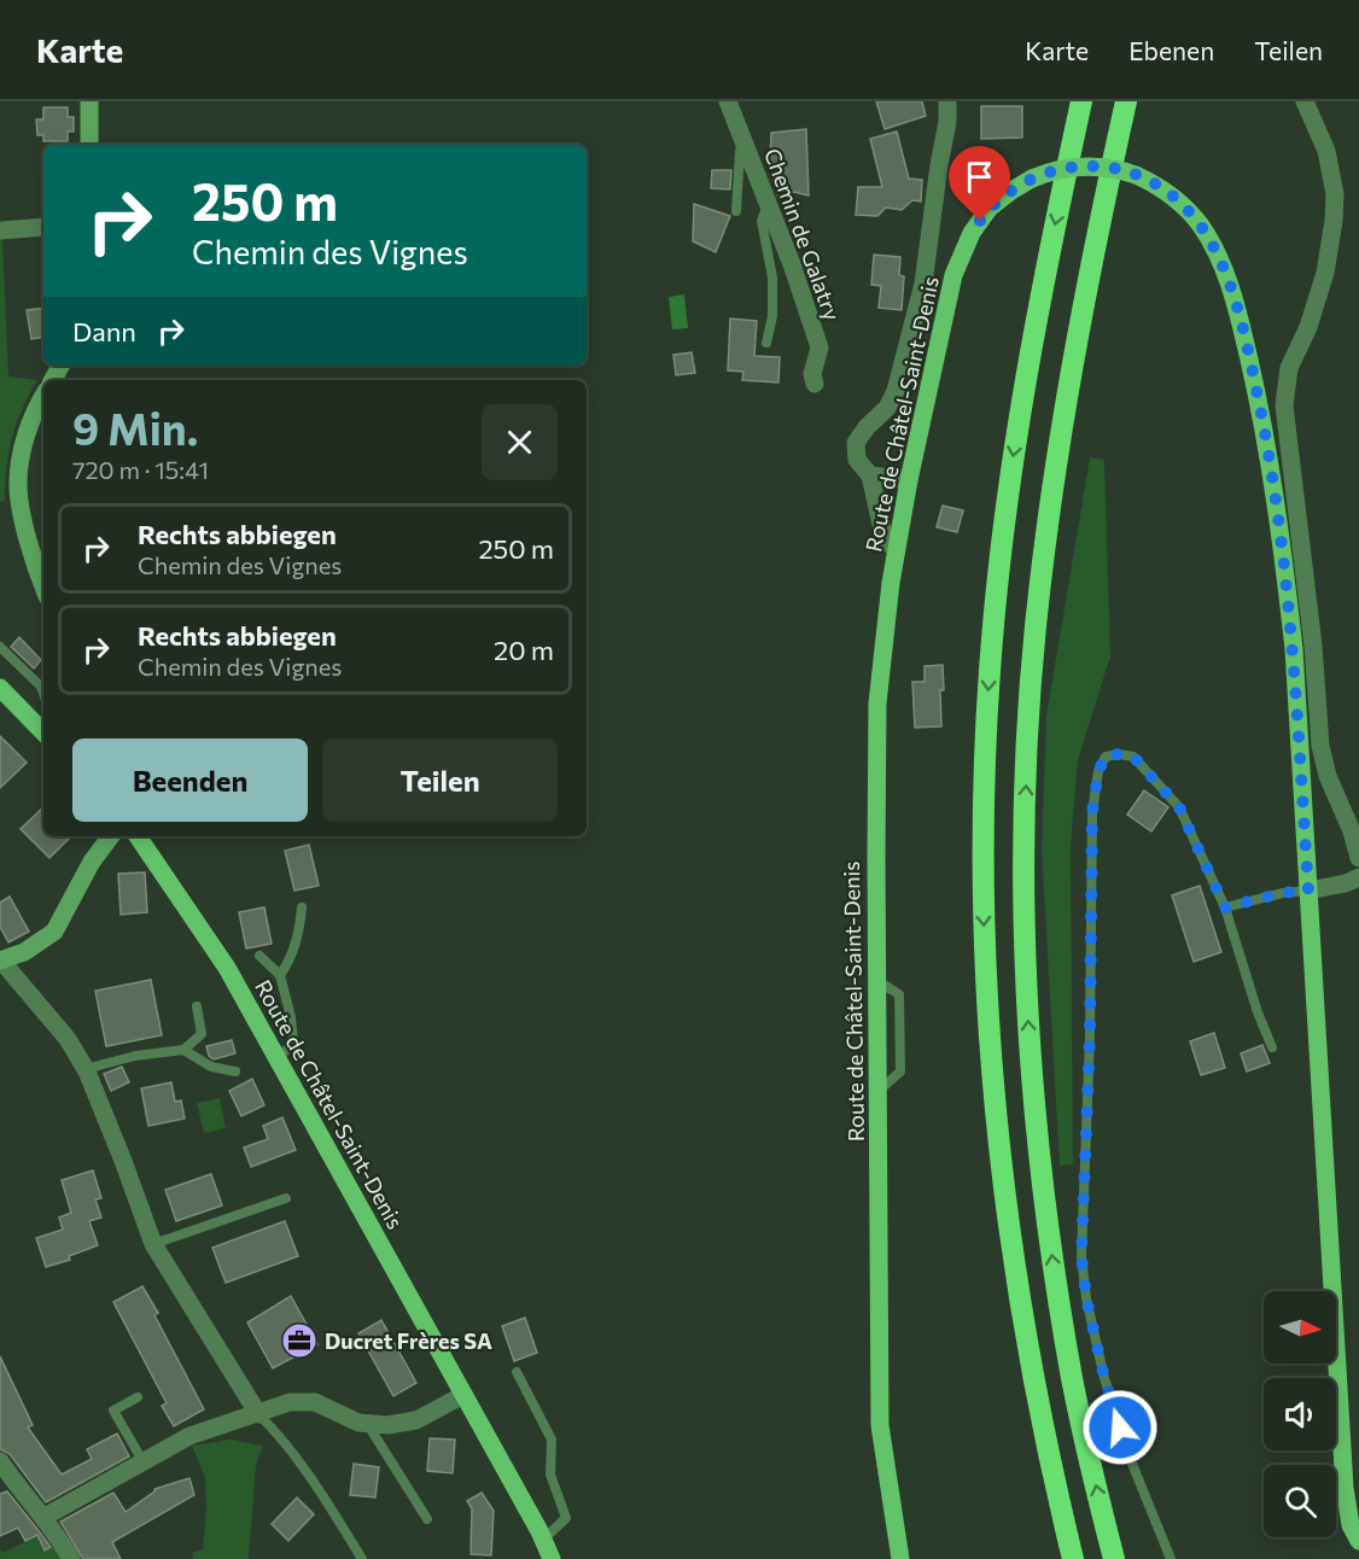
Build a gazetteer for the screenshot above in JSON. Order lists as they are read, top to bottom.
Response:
{
  "streets": {
    "main road": ["Route de Châtel-Saint-Denis"],
    "street": ["Chemin de Galatry"]
  },
  "places": {
    "office": ["Ducret Frères SA"]
  },
  "north": "right",
  "page": {
    "header": "Karte",
    "nav": ["Karte", "Ebenen", "Teilen"],
    "turn": ["250 m", "Chemin des Vignes"],
    "then": "Dann",
    "heading": ["9 Min.", "720 m · 15:41"],
    "list": [
      {
        "name": "Rechts abbiegen",
        "note": "Chemin des Vignes",
        "value": "250 m"
      },
      {
        "name": "Rechts abbiegen",
        "note": "Chemin des Vignes",
        "value": "20 m"
      }
    ],
    "buttons": ["Beenden", "Teilen"]
  }
}
